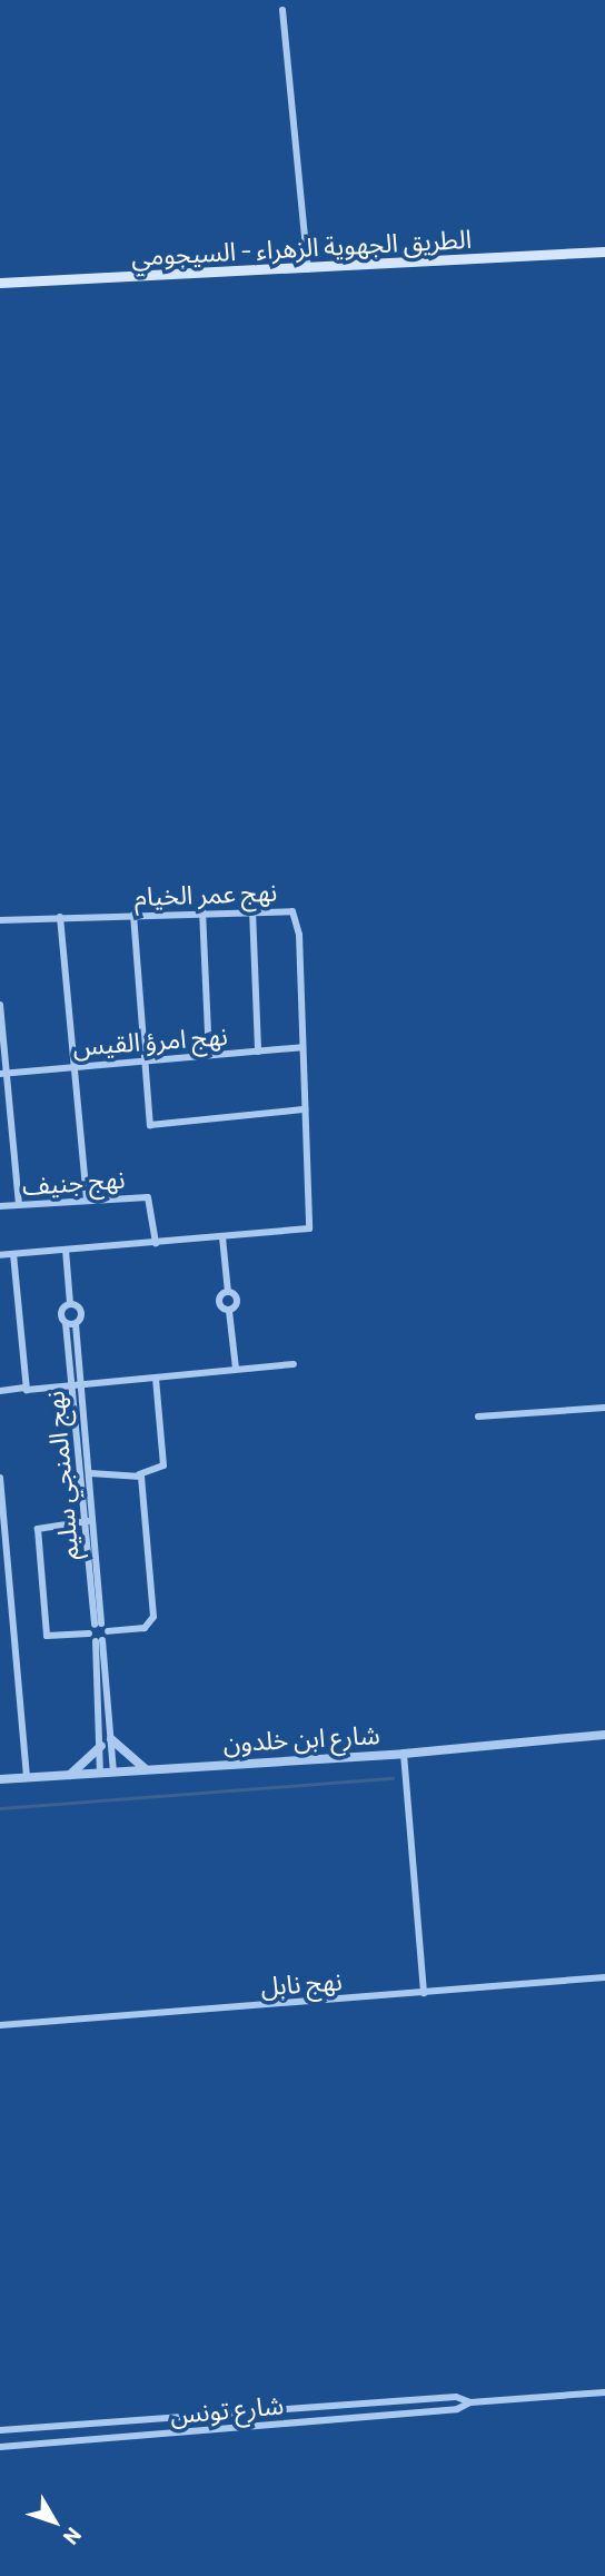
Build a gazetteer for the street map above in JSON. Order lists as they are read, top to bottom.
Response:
{
  "streets": {
    "main road": ["الطريق الجهوية الزهراء - السيجومي"],
    "street": [
      "نهج عمر الخيام",
      "نهج امرؤ القيس",
      "نهج جنيف",
      "نهج المنجي سليم",
      "شارع ابن خلدون",
      "نهج نابل",
      "شارع تونس"
    ]
  },
  "crossings": [
    ["نهج عمر الخيام", "نهج امرؤ القيس"]
  ],
  "north": "bottom right"
}
